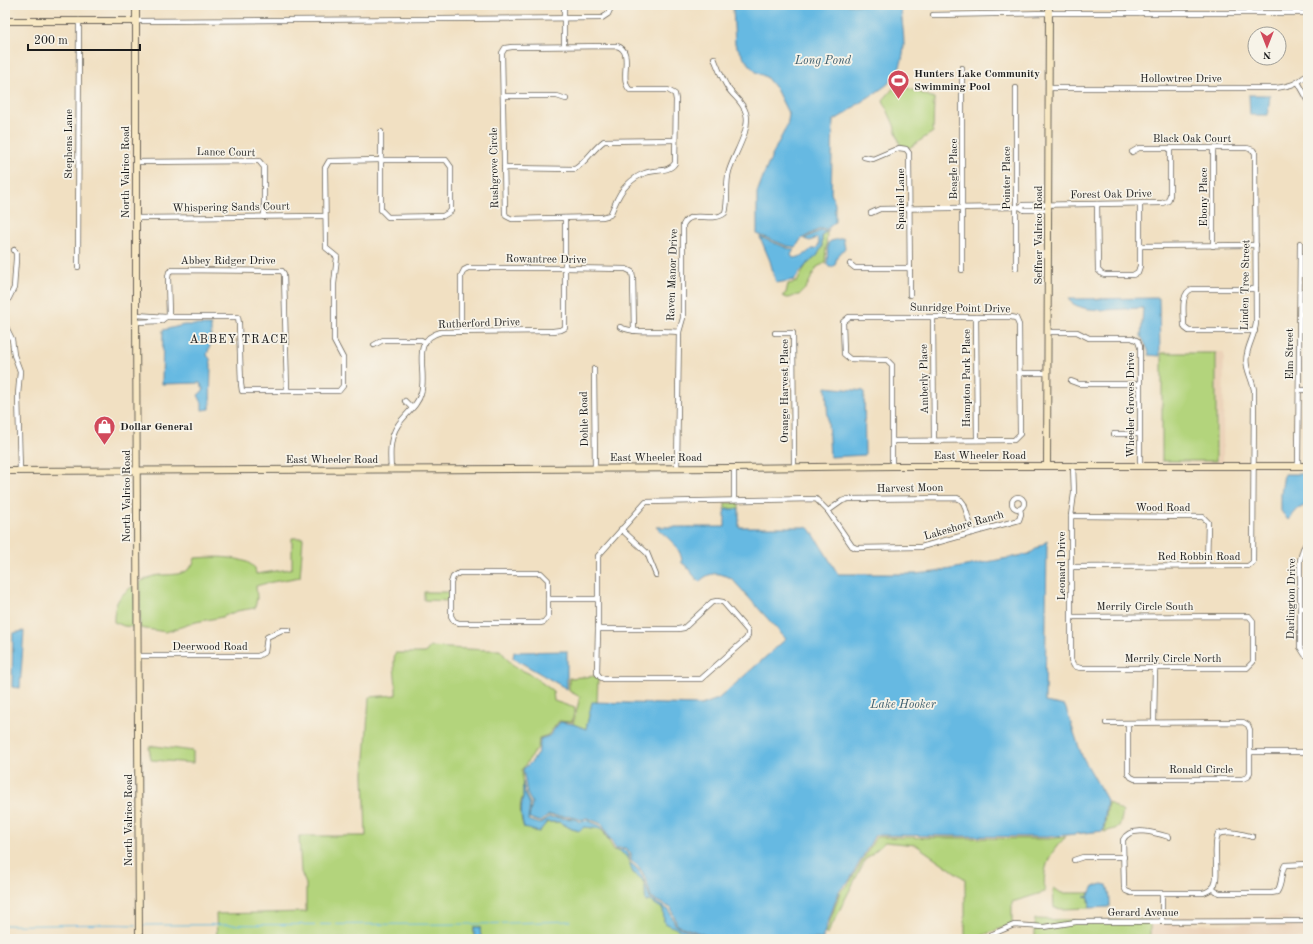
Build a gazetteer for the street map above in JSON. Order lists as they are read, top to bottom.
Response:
{
  "streets": {
    "street": [
      "Hollowtree Drive",
      "Black Oak Court",
      "Stephens Lane",
      "Lance Court",
      "Rushgrove Circle",
      "Beagle Place",
      "North Valrico Road",
      "Pointer Place",
      "Forest Oak Drive",
      "Ebony Place",
      "Spaniel Lane",
      "Whispering Sands Court",
      "Seffner Valrico Road",
      "Rowantree Drive",
      "Abbey Ridger Drive",
      "Raven Manor Drive",
      "Linden Tree Street",
      "Sunridge Point Drive",
      "Rutherford Drive",
      "Elm Street",
      "Hampton Park Place",
      "Amberly Place",
      "Orange Harvest Place",
      "Wheeler Groves Drive",
      "Dohle Road",
      "East Wheeler Road",
      "Harvest Moon",
      "Wood Road",
      "Lakeshore Ranch",
      "Red Robbin Road",
      "Leonard Drive",
      "Darlington Drive",
      "Merrily Circle South",
      "Deerwood Road",
      "Merrily Circle North",
      "Ronald Circle",
      "Gerard Avenue"
    ]
  },
  "crossings": [
    ["Hollowtree Drive", "Seffner Valrico Road"],
    ["Black Oak Court", "Forest Oak Drive"],
    ["Black Oak Court", "Ebony Place"],
    ["Black Oak Court", "Linden Tree Street"],
    ["Lance Court", "North Valrico Road"],
    ["Lance Court", "Whispering Sands Court"],
    ["Rushgrove Circle", "Rutherford Drive"],
    ["Beagle Place", "Forest Oak Drive"],
    ["North Valrico Road", "Whispering Sands Court"],
    ["North Valrico Road", "East Wheeler Road"],
    ["North Valrico Road", "Deerwood Road"],
    ["Pointer Place", "Forest Oak Drive"],
    ["Forest Oak Drive", "Spaniel Lane"],
    ["Forest Oak Drive", "Seffner Valrico Road"],
    ["Seffner Valrico Road", "Wheeler Groves Drive"],
    ["Seffner Valrico Road", "East Wheeler Road"],
    ["Rowantree Drive", "Rutherford Drive"],
    ["Raven Manor Drive", "East Wheeler Road"],
    ["Linden Tree Street", "East Wheeler Road"],
    ["Linden Tree Street", "Red Robbin Road"],
    ["Sunridge Point Drive", "Hampton Park Place"],
    ["Sunridge Point Drive", "Amberly Place"],
    ["Sunridge Point Drive", "East Wheeler Road"],
    ["Elm Street", "East Wheeler Road"],
    ["Orange Harvest Place", "East Wheeler Road"],
    ["Wheeler Groves Drive", "East Wheeler Road"],
    ["Dohle Road", "East Wheeler Road"],
    ["East Wheeler Road", "Red Robbin Road"],
    ["East Wheeler Road", "Leonard Drive"],
    ["Harvest Moon", "Lakeshore Ranch"],
    ["Wood Road", "Red Robbin Road"],
    ["Wood Road", "Leonard Drive"],
    ["Red Robbin Road", "Leonard Drive"],
    ["Leonard Drive", "Merrily Circle South"],
    ["Leonard Drive", "Merrily Circle North"],
    ["Merrily Circle South", "Merrily Circle North"]
  ],
  "districts": ["ABBEY TRACE"],
  "water": ["Long Pond", "Lake Hooker"],
  "places": {
    "sports": ["Hunters Lake Community Swimming Pool"],
    "shop": ["Dollar General"]
  },
  "scale_bar": "200 m",
  "north": "bottom"
}
